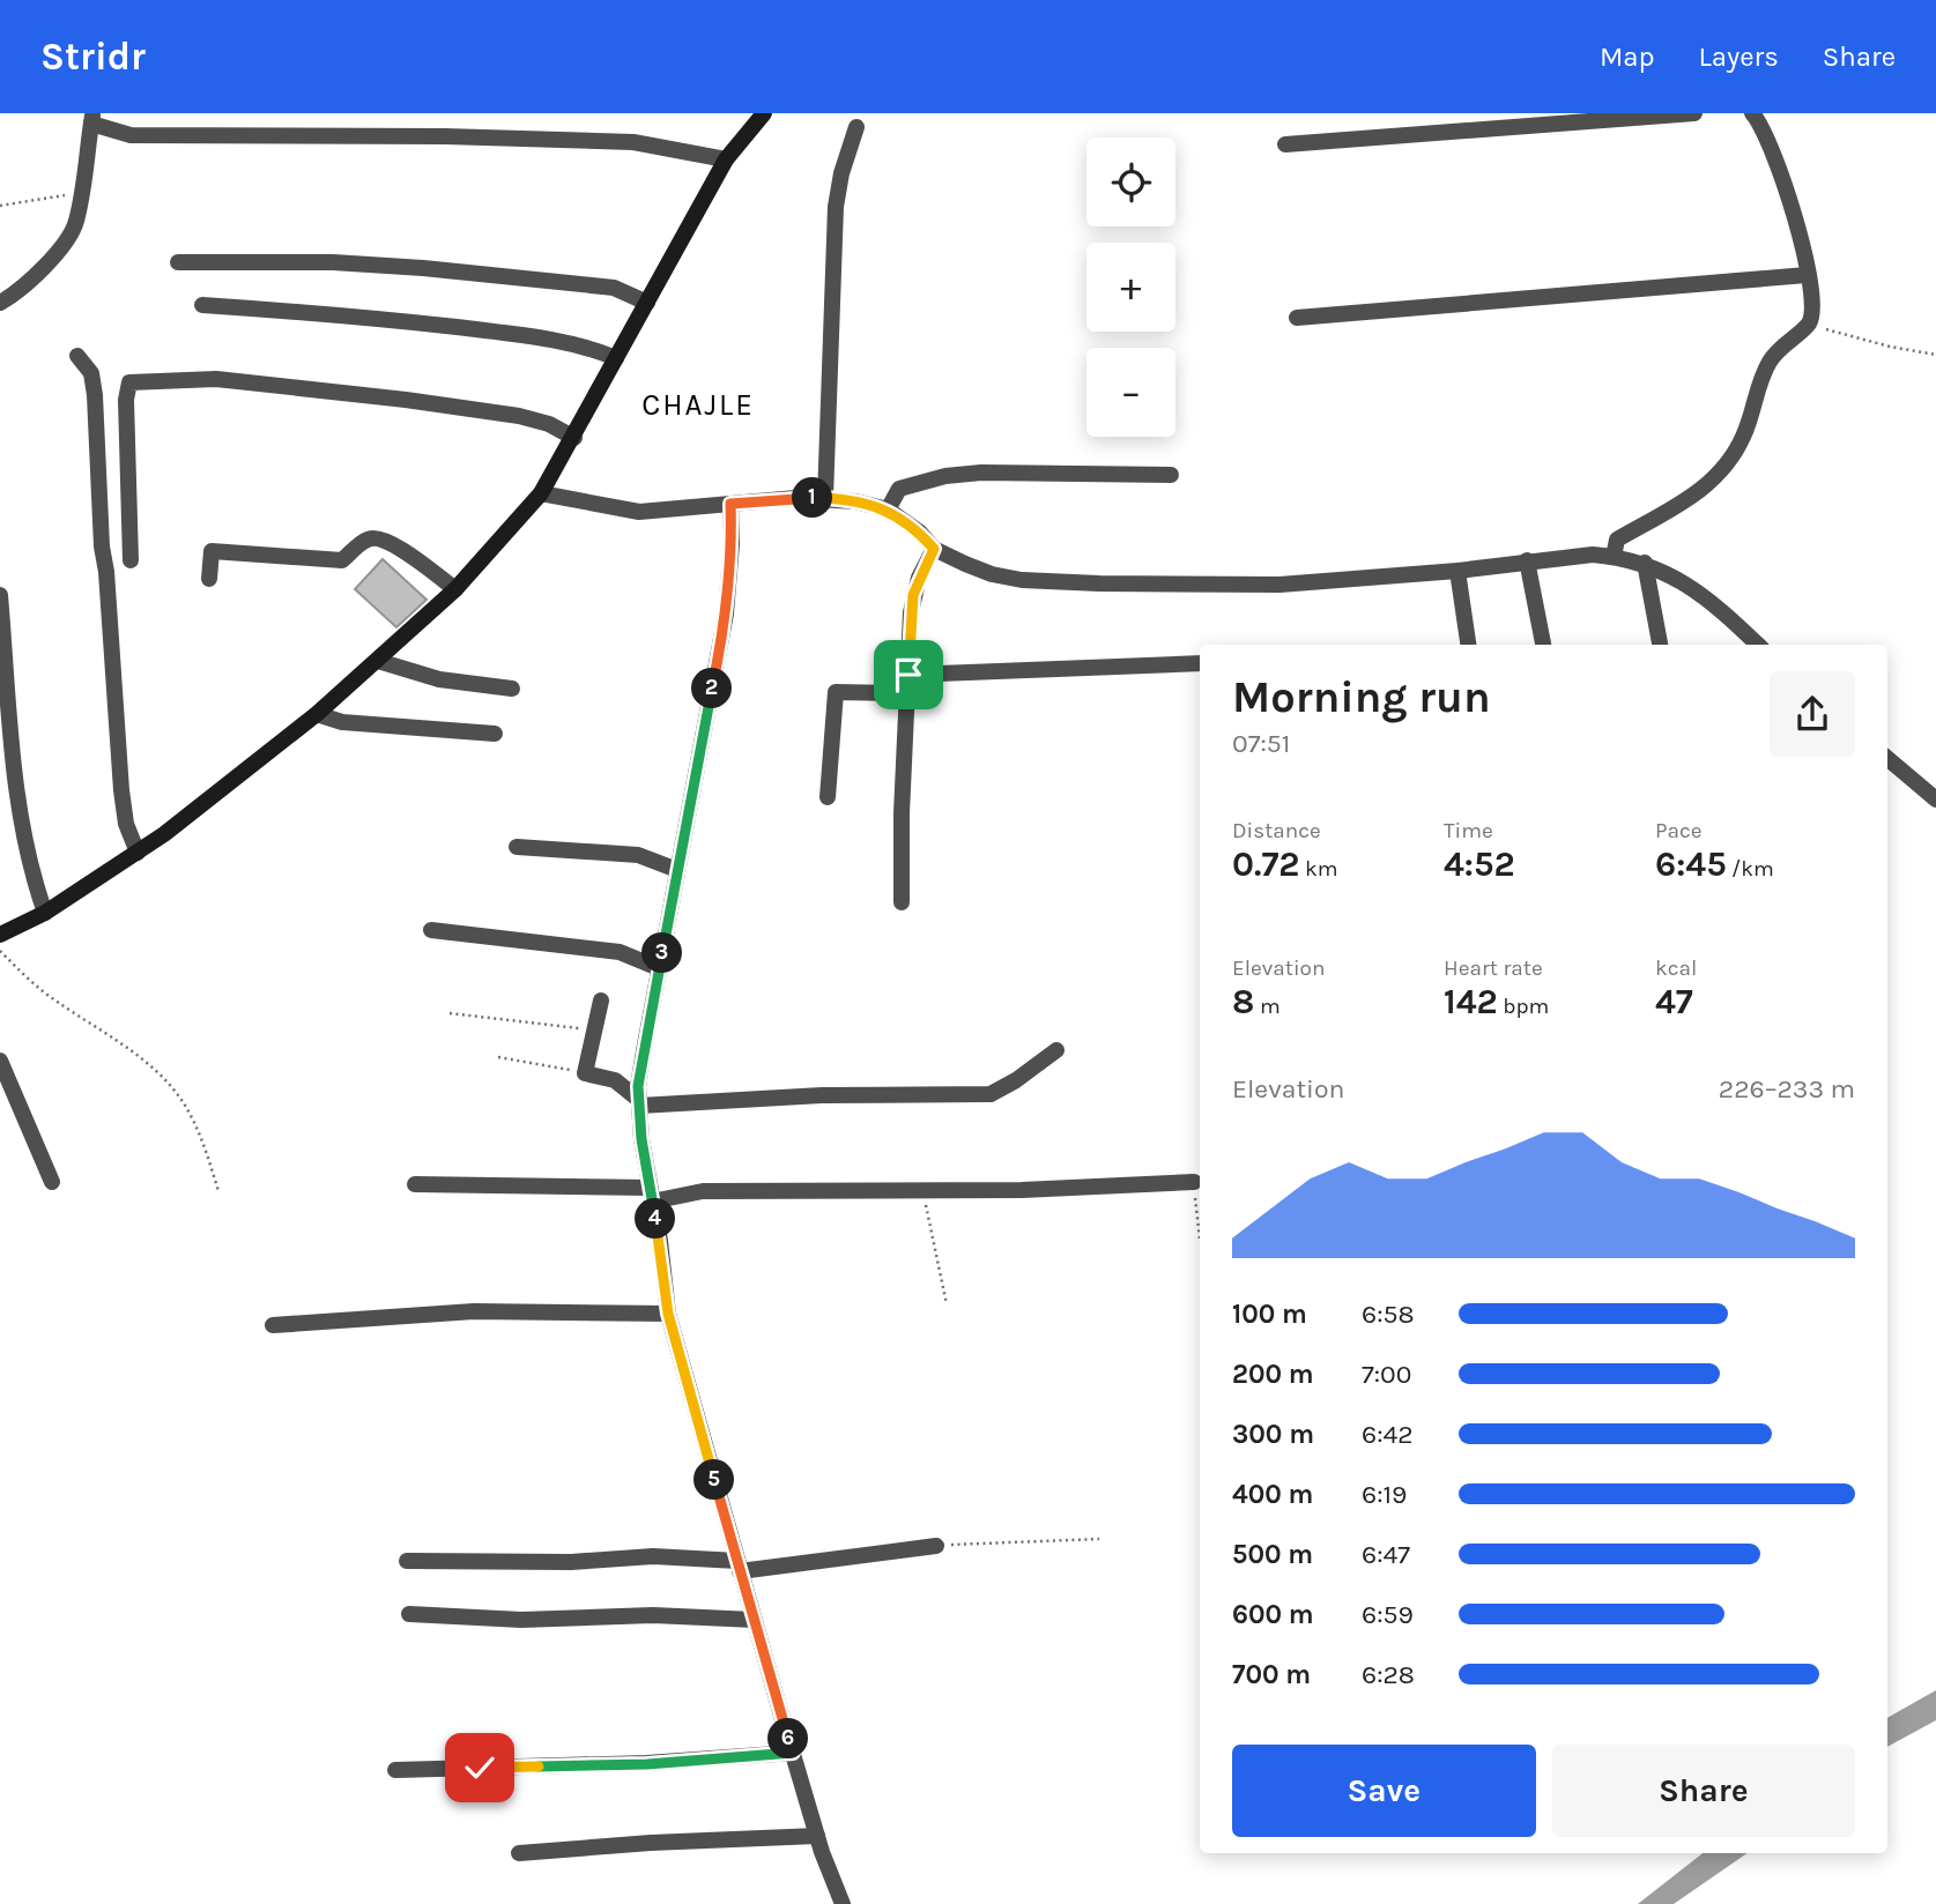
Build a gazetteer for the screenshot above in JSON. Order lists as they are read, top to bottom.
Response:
{
  "districts": ["CHAJLE"],
  "page": {
    "header": "Stridr",
    "nav": ["Map", "Layers", "Share"],
    "map_buttons": ["+", "−"],
    "pins": [
      "1",
      "2",
      "3",
      "4",
      "5",
      "6"
    ],
    "heading": ["Morning run", "07:51"],
    "stats": [
      ["Distance", "0.72 km"],
      ["Time", "4:52"],
      ["Pace", "6:45 /km"],
      ["Elevation", "8 m"],
      ["Heart rate", "142 bpm"],
      ["kcal", "47"]
    ],
    "chart": ["Elevation", "226–233 m"],
    "list": [
      {
        "name": "100 m",
        "note": "6:58"
      },
      {
        "name": "200 m",
        "note": "7:00"
      },
      {
        "name": "300 m",
        "note": "6:42"
      },
      {
        "name": "400 m",
        "note": "6:19"
      },
      {
        "name": "500 m",
        "note": "6:47"
      },
      {
        "name": "600 m",
        "note": "6:59"
      },
      {
        "name": "700 m",
        "note": "6:28"
      }
    ],
    "buttons": ["Save", "Share"]
  }
}
